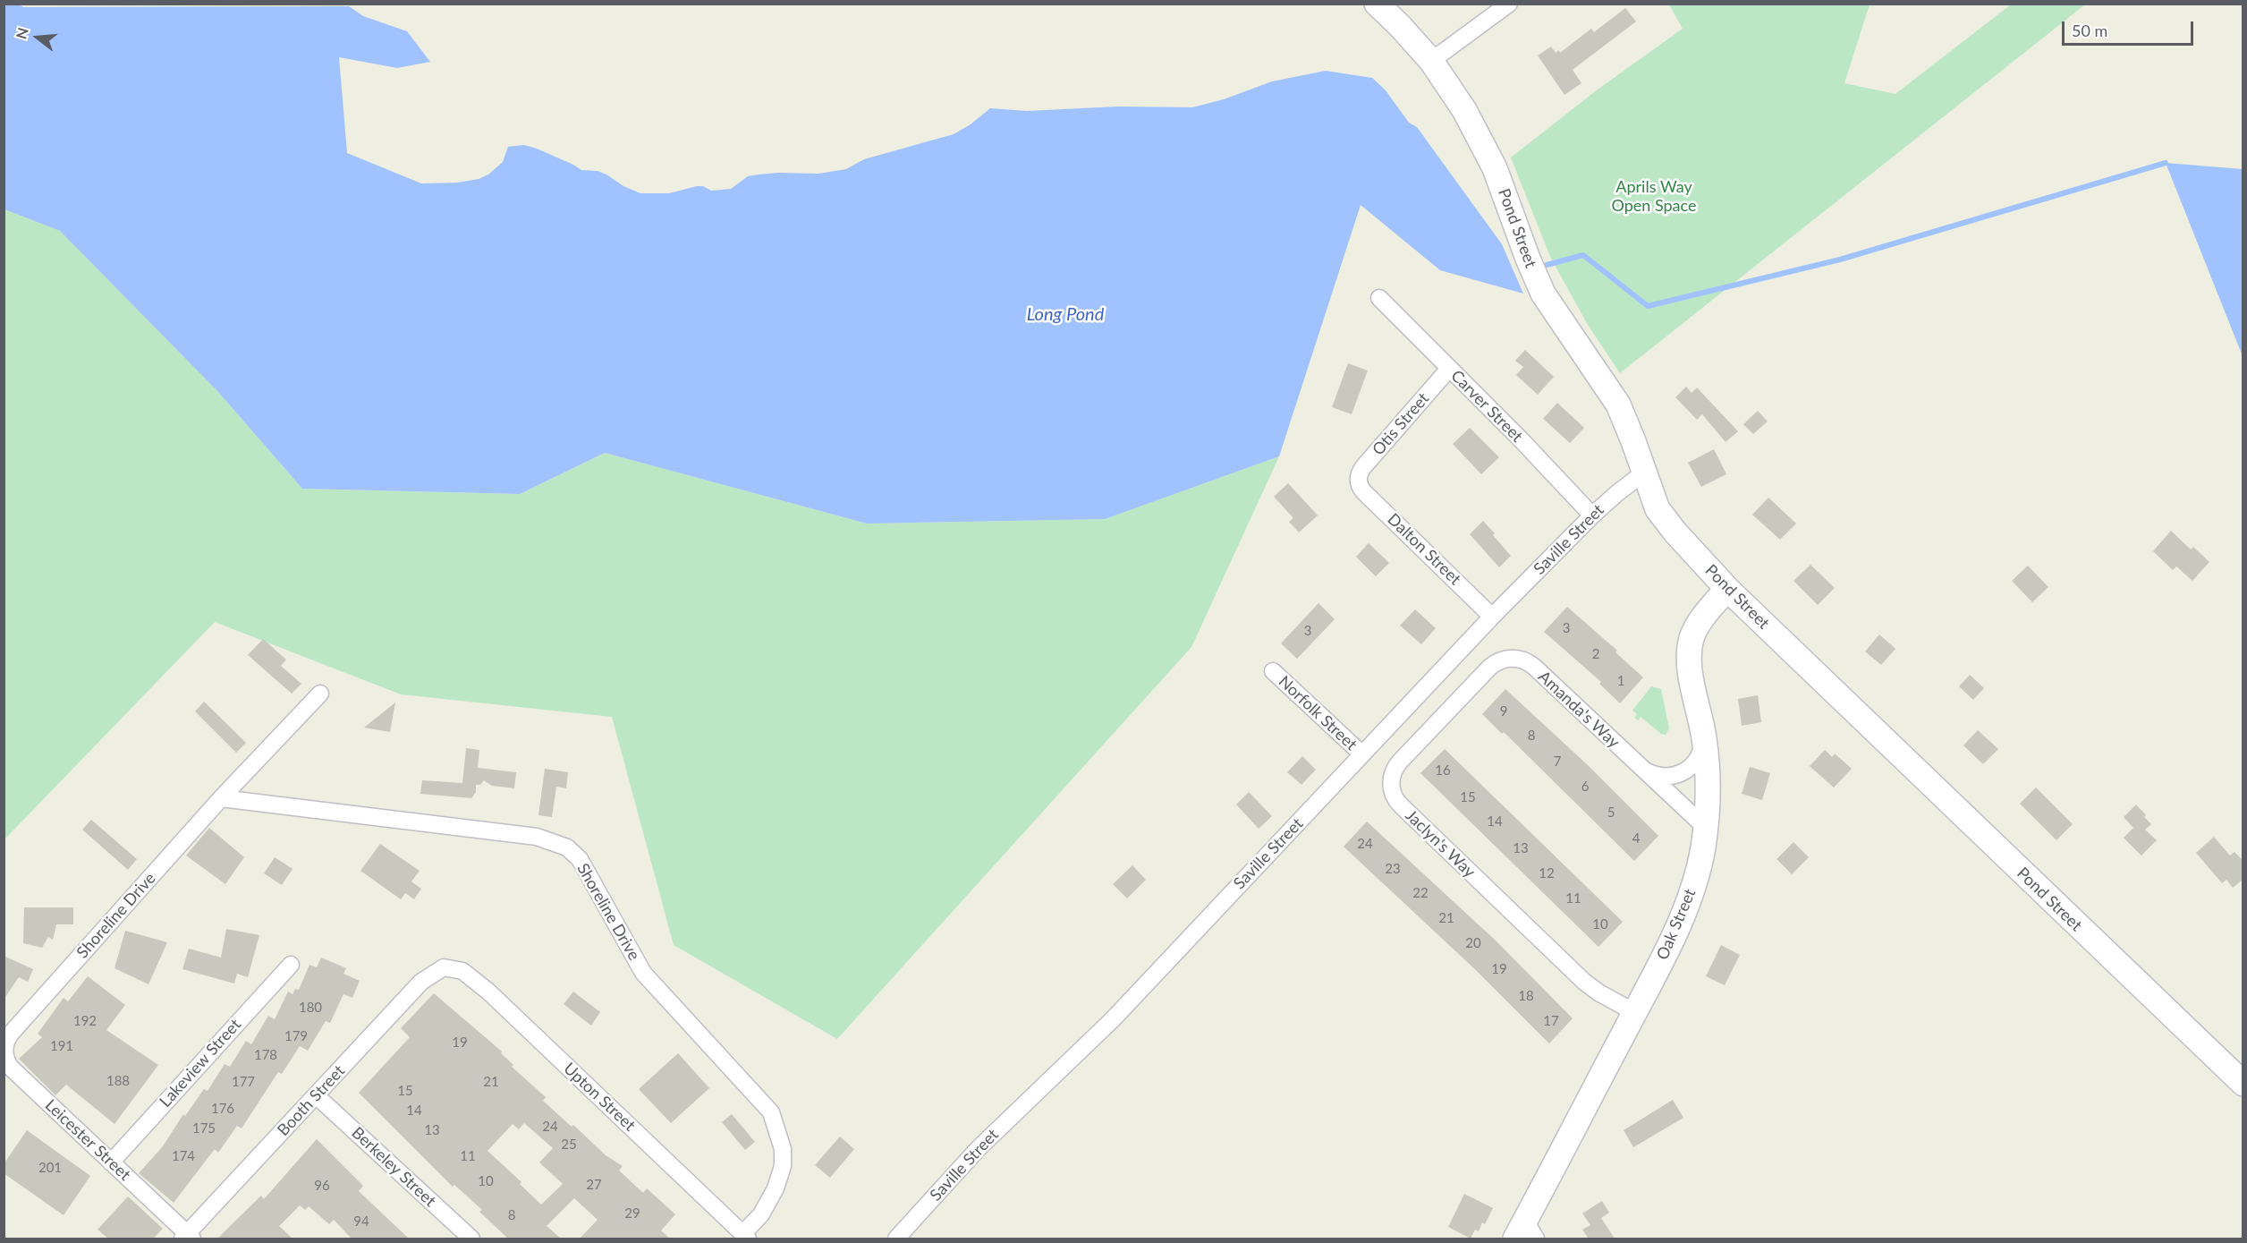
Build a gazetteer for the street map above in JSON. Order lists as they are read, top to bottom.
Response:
{
  "streets": {
    "street": [
      "Pond Street",
      "Carver Street",
      "Otis Street",
      "Saville Street",
      "Dalton Street",
      "Amanda's Way",
      "Norfolk Street",
      "Jaclyn's Way",
      "Shoreline Drive",
      "Oak Street",
      "Lakeview Street",
      "Upton Street",
      "Booth Street",
      "Leicester Street",
      "Berkeley Street"
    ]
  },
  "crossings": [
    ["Pond Street", "Saville Street"],
    ["Pond Street", "Oak Street"],
    ["Carver Street", "Otis Street"],
    ["Carver Street", "Saville Street"],
    ["Otis Street", "Dalton Street"],
    ["Saville Street", "Dalton Street"],
    ["Saville Street", "Norfolk Street"],
    ["Amanda's Way", "Jaclyn's Way"],
    ["Amanda's Way", "Oak Street"],
    ["Jaclyn's Way", "Oak Street"],
    ["Shoreline Drive", "Upton Street"],
    ["Shoreline Drive", "Leicester Street"],
    ["Lakeview Street", "Leicester Street"],
    ["Upton Street", "Booth Street"],
    ["Booth Street", "Leicester Street"],
    ["Booth Street", "Berkeley Street"]
  ],
  "water": ["Long Pond"],
  "parks": ["Aprils Way Open Space"],
  "house_numbers": [
    "3",
    "3",
    "2",
    "1",
    "9",
    "8",
    "7",
    "16",
    "6",
    "15",
    "5",
    "14",
    "4",
    "24",
    "13",
    "23",
    "12",
    "22",
    "11",
    "21",
    "10",
    "20",
    "19",
    "18",
    "180",
    "192",
    "17",
    "179",
    "19",
    "191",
    "178",
    "188",
    "177",
    "21",
    "15",
    "176",
    "14",
    "24",
    "175",
    "13",
    "25",
    "174",
    "11",
    "201",
    "10",
    "27",
    "96",
    "29",
    "8",
    "94"
  ],
  "scale_bar": "50 m",
  "north": "left"
}
